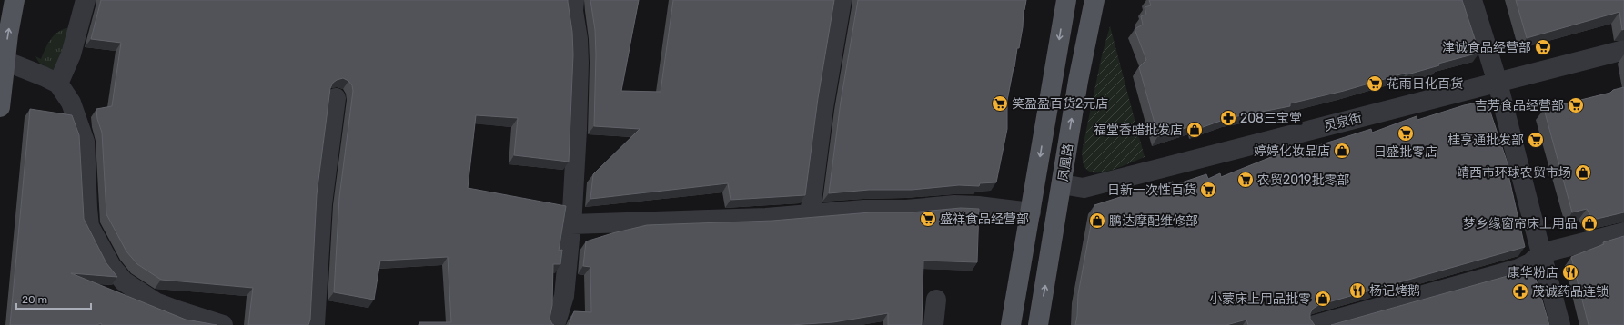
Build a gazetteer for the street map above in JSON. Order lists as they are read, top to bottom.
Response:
{
  "streets": {
    "main road": ["凤凰路"],
    "street": ["灵泉街"]
  },
  "crossings": [
    ["灵泉街", "凤凰路"]
  ],
  "places": {
    "supermarket": [
      "津诚食品经营部",
      "花雨日化百货",
      "笑盈盈百货2元店",
      "吉芳食品经营部",
      "日盛批零店",
      "桂亨通批发部",
      "农贸2019批零部",
      "日新一次性百货",
      "盛祥食品经营部"
    ],
    "pharmacy": ["208三宝堂", "茂诚药品连锁"],
    "shop": [
      "福堂香蜡批发店",
      "婷婷化妆品店",
      "靖西市环球农贸市场",
      "鹏达摩配维修部",
      "梦乡缘窗帘床上用品",
      "小蒙床上用品批零"
    ],
    "restaurant": ["康华粉店", "杨记烤鹅"]
  },
  "scale_bar": "20 m"
}
